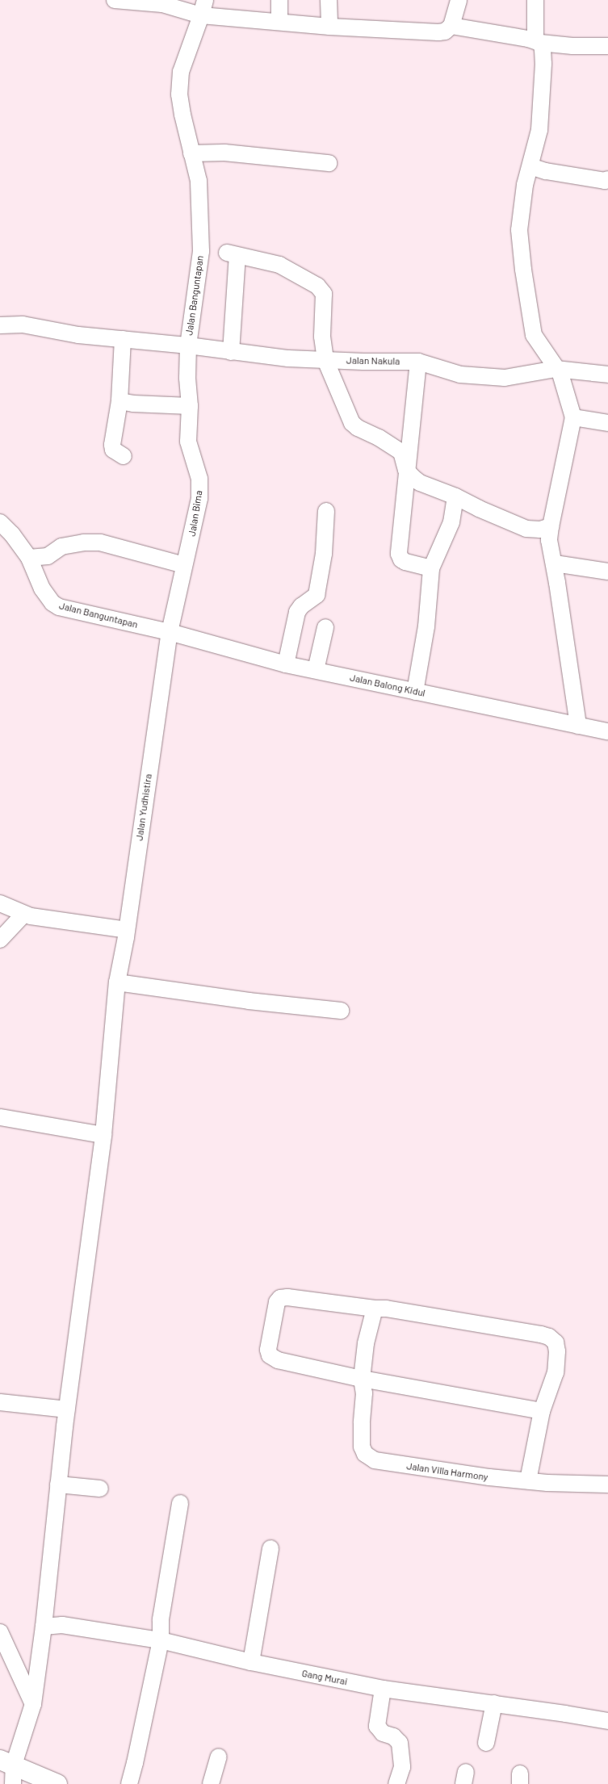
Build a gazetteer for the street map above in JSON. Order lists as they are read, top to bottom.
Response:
{
  "streets": {
    "street": [
      "Jalan Banguntapan",
      "Jalan Nakula",
      "Jalan Bima",
      "Jalan Balong Kidul",
      "Jalan Yudhistira",
      "Jalan Villa Harmony",
      "Gang Murai"
    ]
  },
  "crossings": [
    ["Jalan Banguntapan", "Jalan Nakula"],
    ["Jalan Banguntapan", "Jalan Bima"],
    ["Jalan Banguntapan", "Jalan Balong Kidul"],
    ["Jalan Banguntapan", "Jalan Yudhistira"],
    ["Jalan Nakula", "Jalan Bima"],
    ["Jalan Bima", "Jalan Balong Kidul"],
    ["Jalan Bima", "Jalan Yudhistira"],
    ["Jalan Balong Kidul", "Jalan Yudhistira"],
    ["Jalan Yudhistira", "Gang Murai"]
  ]
}
